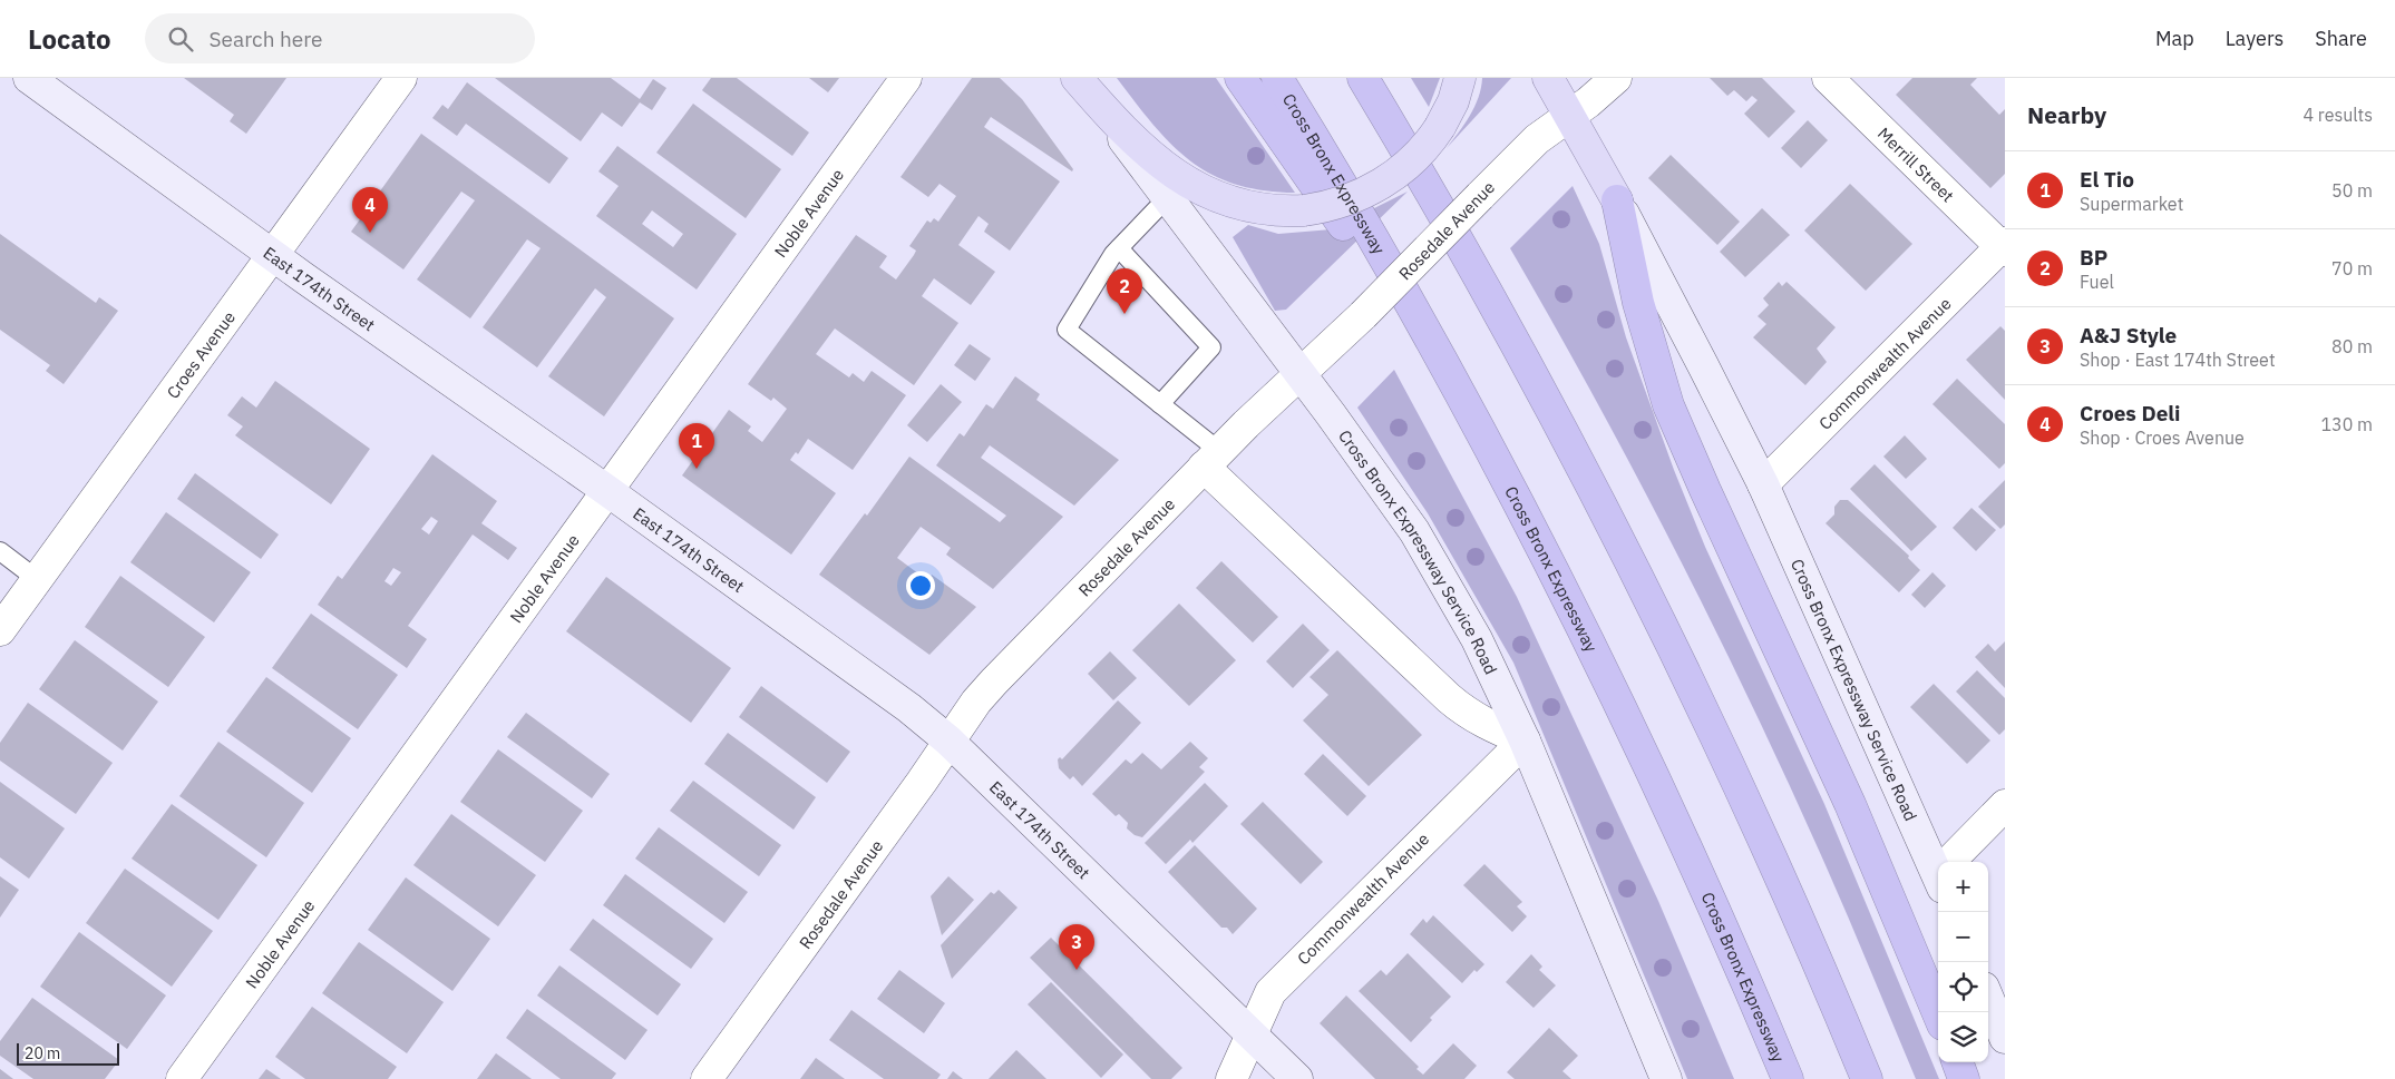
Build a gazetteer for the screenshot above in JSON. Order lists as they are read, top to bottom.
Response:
{
  "streets": {
    "highway": ["Cross Bronx Expressway"],
    "main road": ["East 174th Street", "Cross Bronx Expressway Service Road"],
    "street": [
      "Merrill Street",
      "Noble Avenue",
      "Rosedale Avenue",
      "Croes Avenue",
      "Commonwealth Avenue"
    ]
  },
  "crossings": [
    ["Merrill Street", "Commonwealth Avenue"],
    ["Noble Avenue", "East 174th Street"],
    ["Rosedale Avenue", "East 174th Street"],
    ["Rosedale Avenue", "Cross Bronx Expressway Service Road"],
    ["East 174th Street", "Croes Avenue"],
    ["East 174th Street", "Commonwealth Avenue"],
    ["Commonwealth Avenue", "Cross Bronx Expressway Service Road"]
  ],
  "scale_bar": "20 m",
  "page": {
    "header": "Locato",
    "search": "Search here",
    "nav": ["Map", "Layers", "Share"],
    "heading": ["Nearby", "4 results"],
    "list": [
      {
        "mark": "1",
        "name": "El Tio",
        "note": "Supermarket",
        "value": "50 m"
      },
      {
        "mark": "2",
        "name": "BP",
        "note": "Fuel",
        "value": "70 m"
      },
      {
        "mark": "3",
        "name": "A&J Style",
        "note": "Shop · East 174th Street",
        "value": "80 m"
      },
      {
        "mark": "4",
        "name": "Croes Deli",
        "note": "Shop · Croes Avenue",
        "value": "130 m"
      }
    ],
    "pins": [
      "4",
      "2",
      "1",
      "3"
    ],
    "map_buttons": ["+", "−"],
    "scale": "20 m"
  }
}
